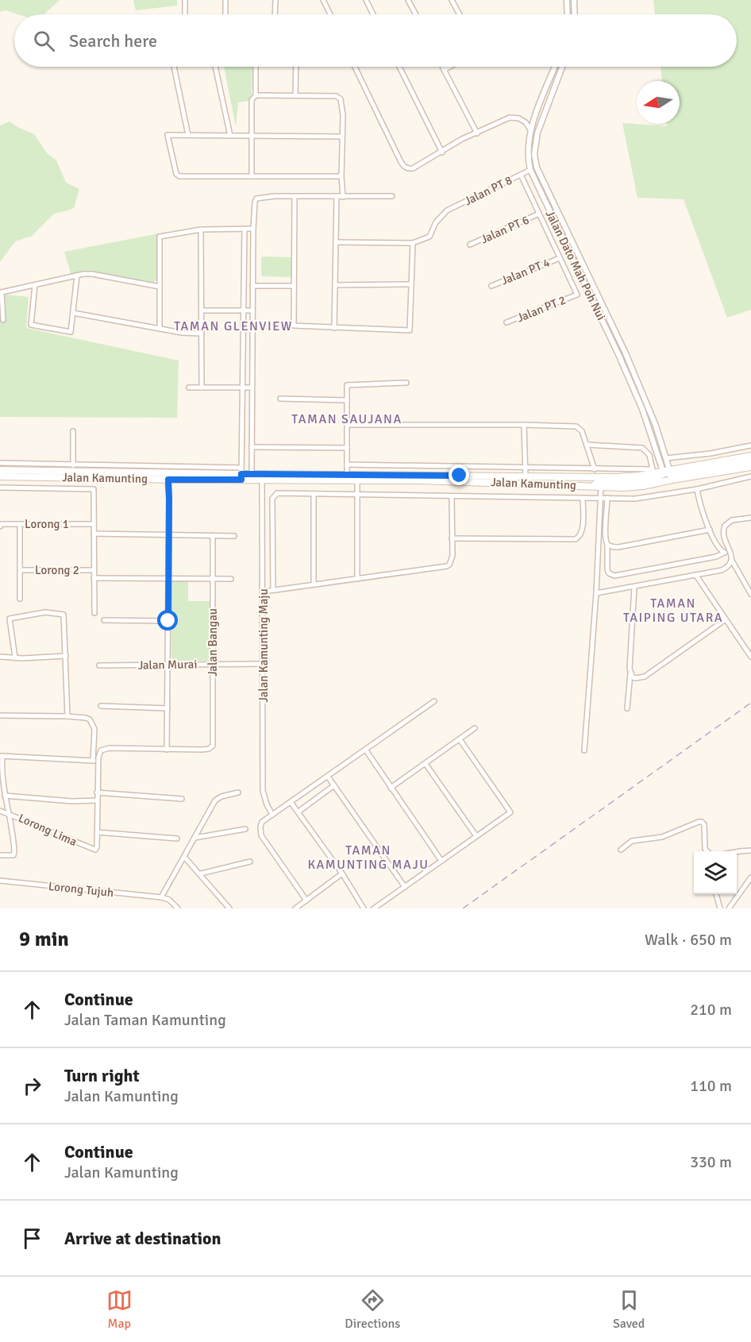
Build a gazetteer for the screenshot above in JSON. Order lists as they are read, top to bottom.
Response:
{
  "streets": {
    "main road": ["Jalan Kamunting"],
    "street": [
      "Jalan PT 8",
      "Jalan PT 6",
      "Jalan Dato Mah Poh Nui",
      "Jalan PT 4",
      "Jalan PT 2",
      "Lorong 1",
      "Lorong 2",
      "Jalan Bangau",
      "Jalan Kamunting Maju",
      "Jalan Murai",
      "Lorong Lima",
      "Lorong Tujuh"
    ]
  },
  "crossings": [
    ["Jalan PT 8", "Jalan Dato Mah Poh Nui"],
    ["Jalan Dato Mah Poh Nui", "Jalan Kamunting"],
    ["Jalan PT 4", "Jalan PT 2"],
    ["Jalan Kamunting", "Jalan Kamunting Maju"],
    ["Jalan Bangau", "Jalan Murai"],
    ["Jalan Kamunting Maju", "Jalan Murai"]
  ],
  "districts": [
    "TAMAN GLENVIEW",
    "TAMAN SAUJANA",
    "TAMAN TAIPING UTARA",
    "TAMAN KAMUNTING MAJU"
  ],
  "north": "left",
  "page": {
    "search": "Search here",
    "heading": ["9 min", "Walk · 650 m"],
    "list": [
      ["Continue", "Jalan Taman Kamunting", "210 m"],
      ["Turn right", "Jalan Kamunting", "110 m"],
      ["Continue", "Jalan Kamunting", "330 m"],
      "Arrive at destination"
    ],
    "nav": ["Map", "Directions", "Saved"]
  }
}
